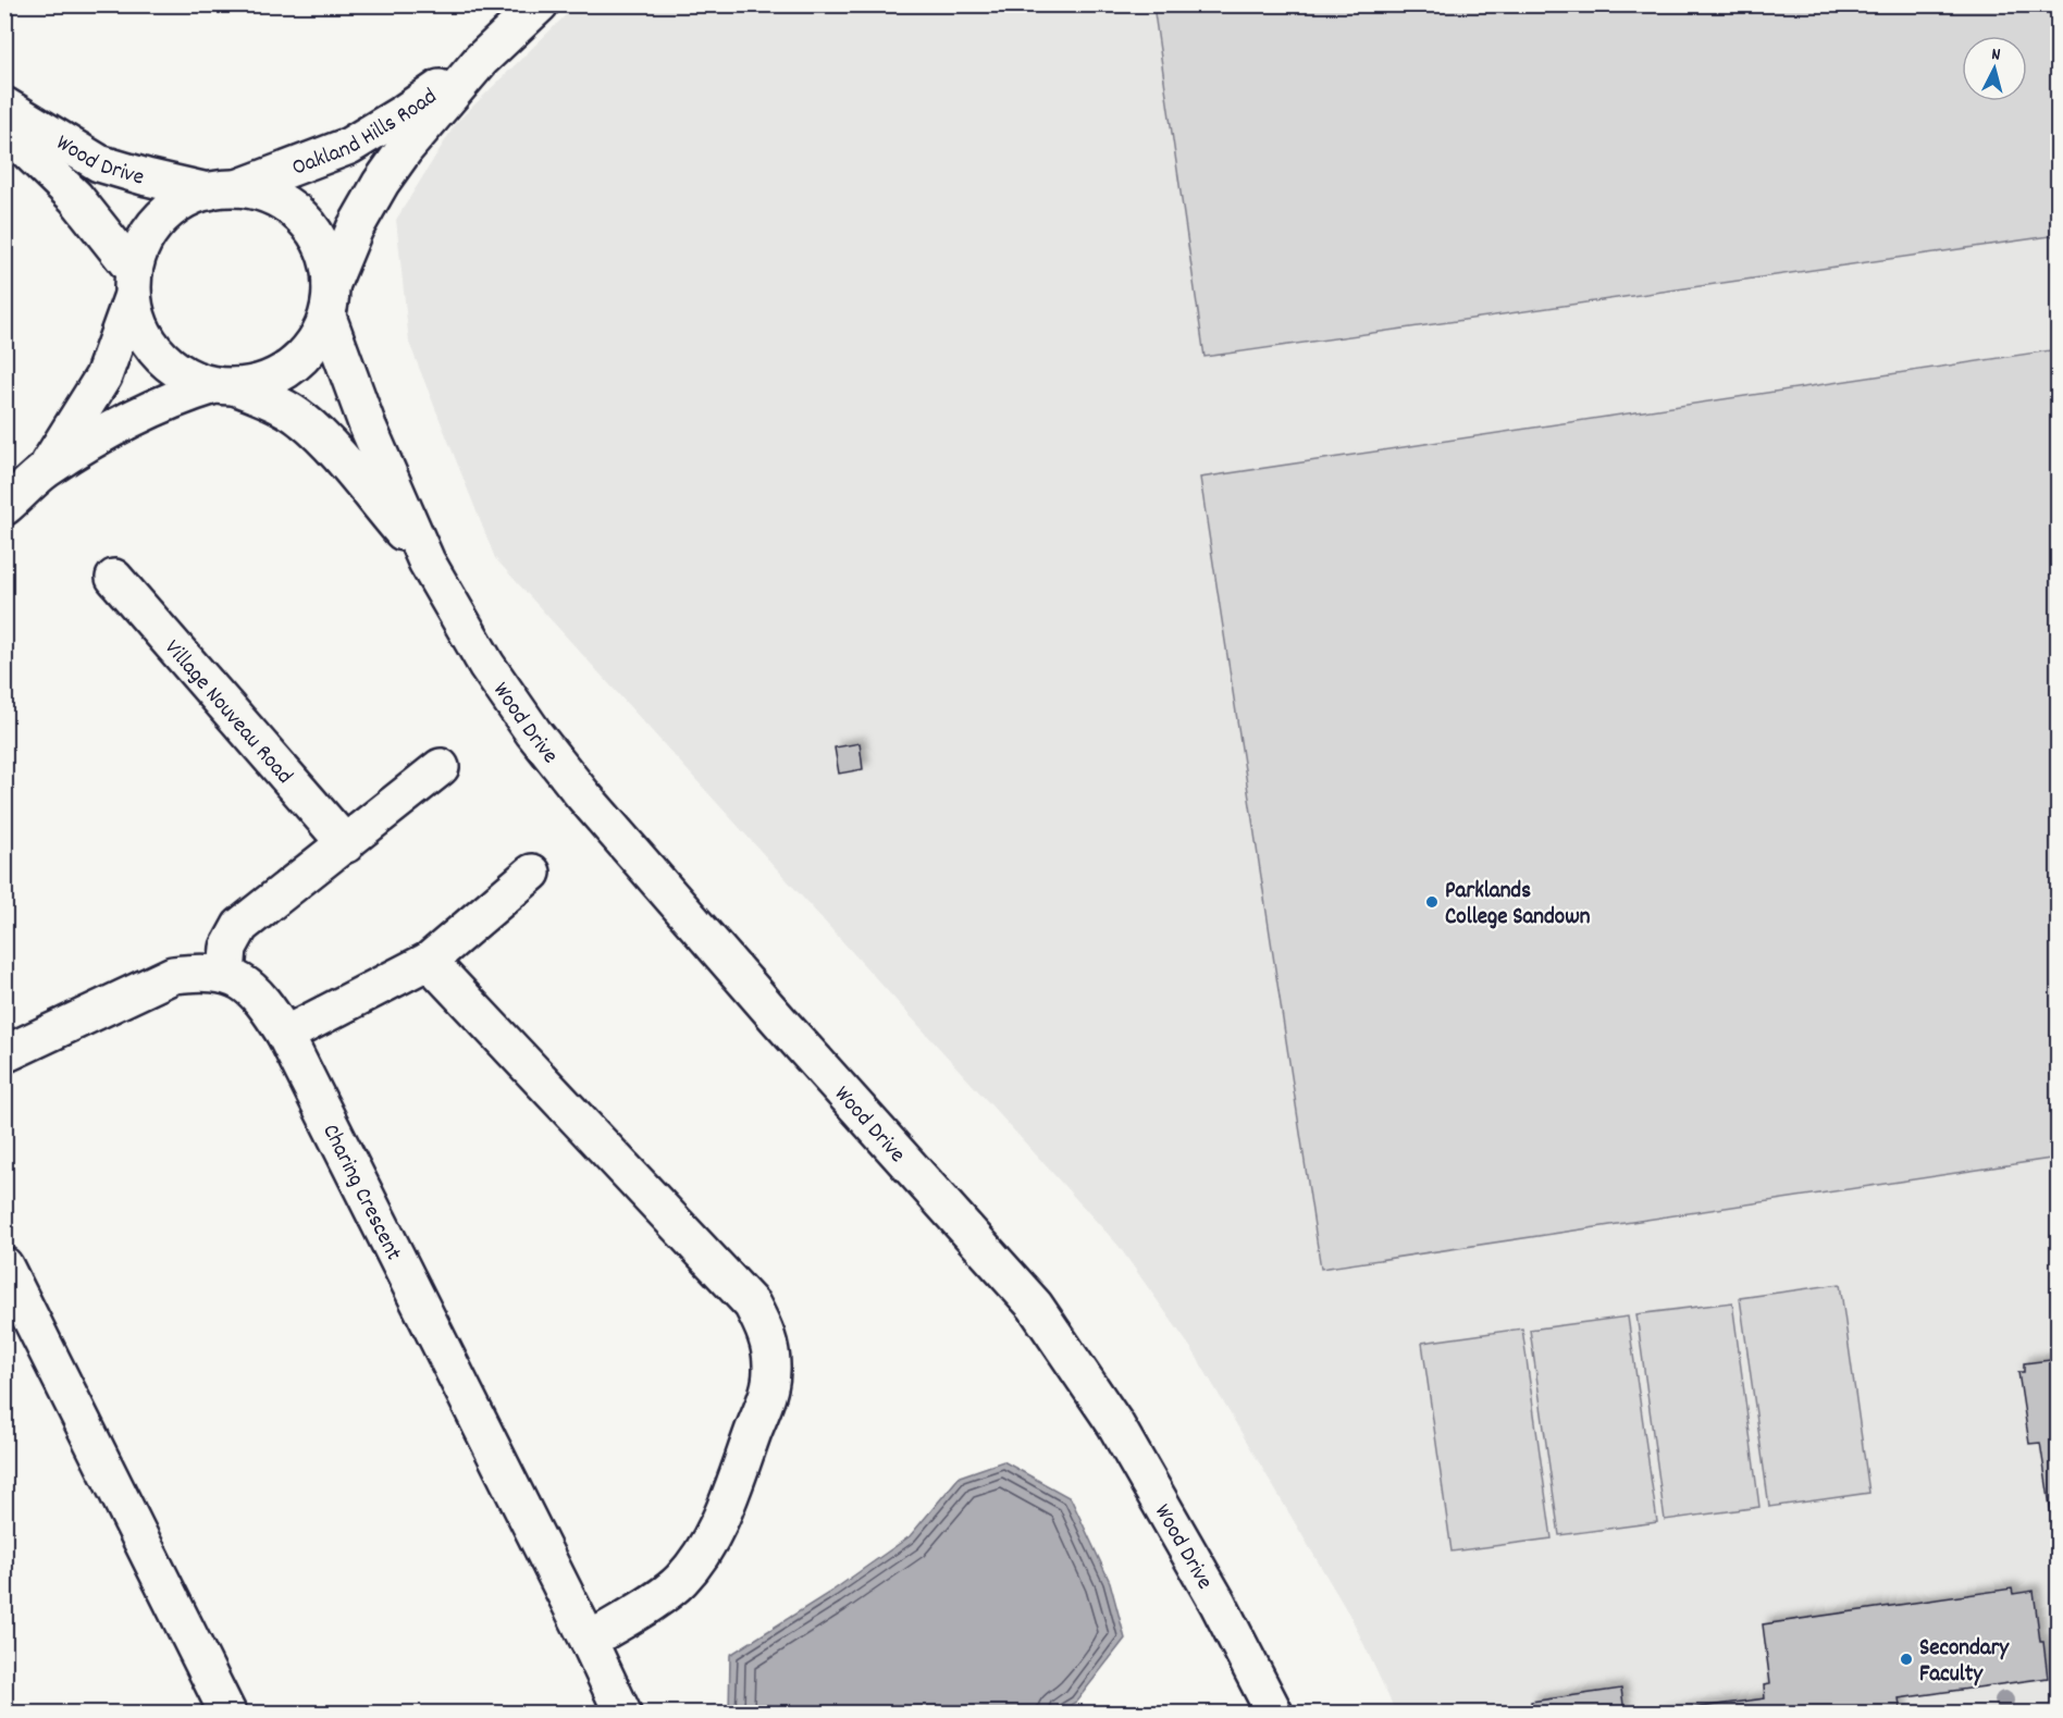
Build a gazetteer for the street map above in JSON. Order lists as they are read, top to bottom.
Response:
{
  "streets": {
    "street": [
      "Oakland Hills Road",
      "Wood Drive",
      "Village Nouveau Road",
      "Charing Crescent"
    ]
  },
  "crossings": [
    ["Oakland Hills Road", "Wood Drive"]
  ],
  "places": ["Parklands College Sandown", "Secondary Faculty"],
  "north": "top"
}
